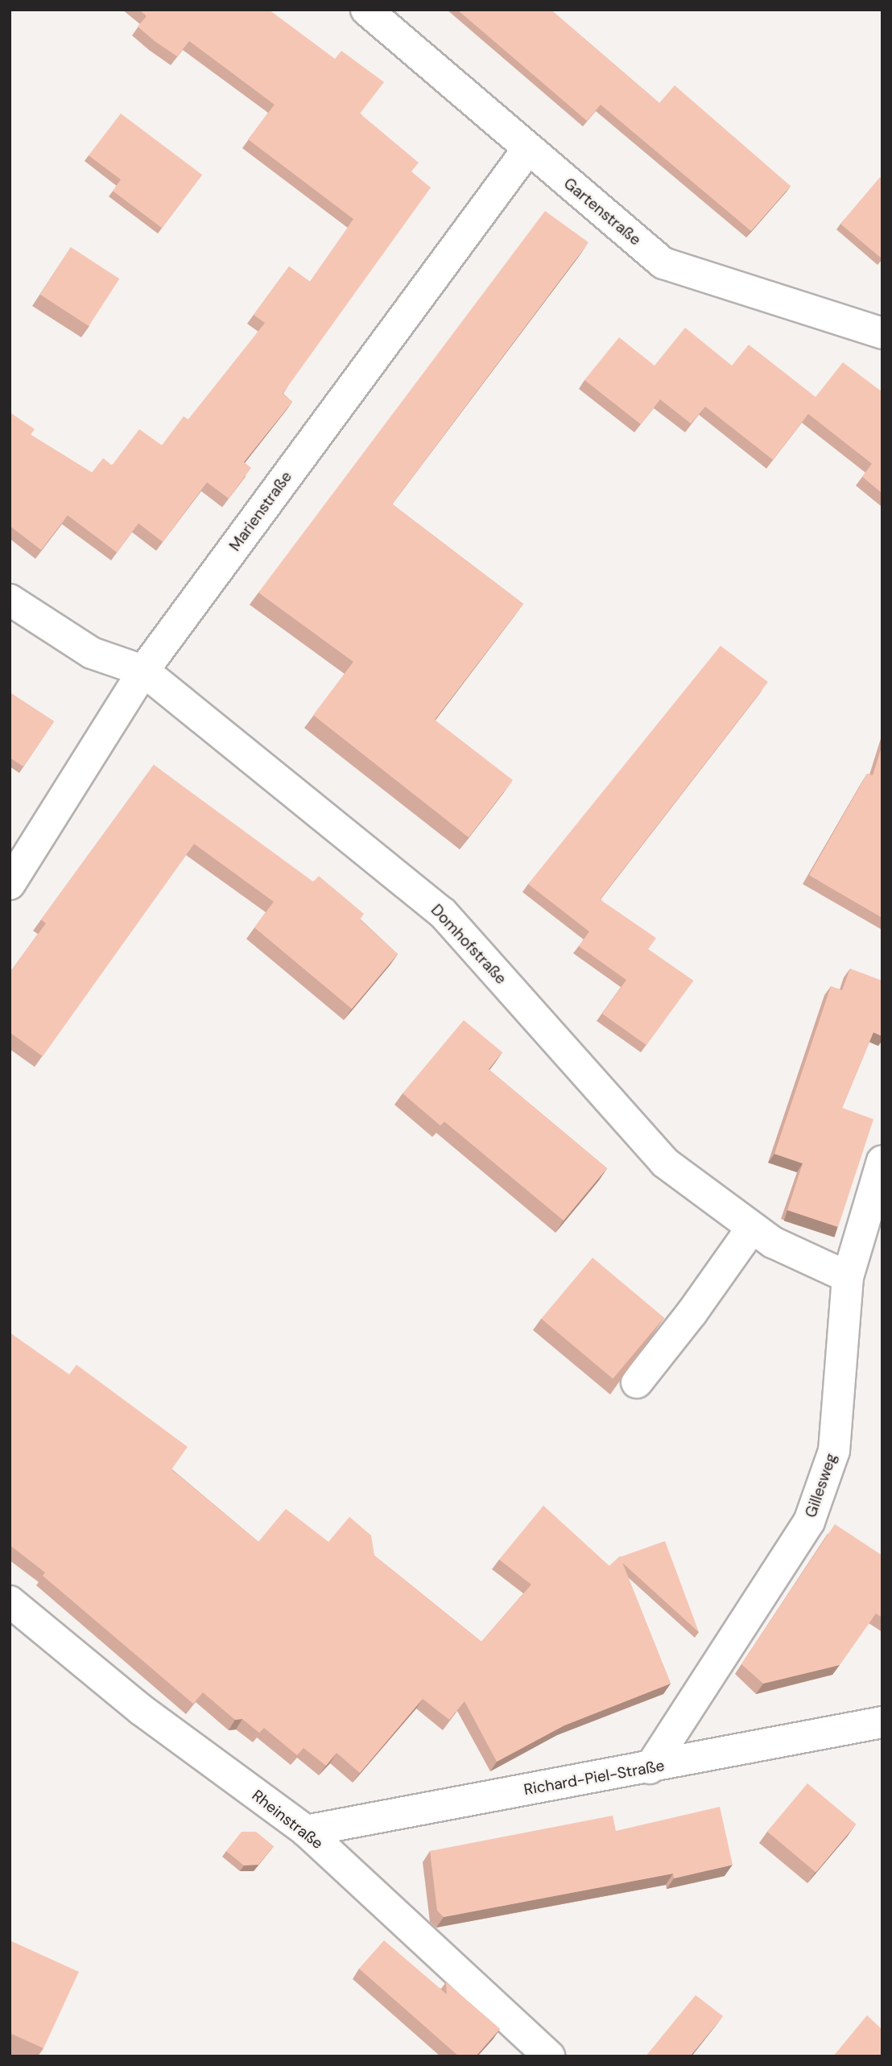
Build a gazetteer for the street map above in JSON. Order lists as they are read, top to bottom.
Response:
{
  "streets": {
    "street": [
      "Gartenstraße",
      "Marienstraße",
      "Domhofstraße",
      "Gillesweg",
      "Richard-Piel-Straße",
      "Rheinstraße"
    ]
  },
  "crossings": [
    ["Gartenstraße", "Marienstraße"],
    ["Marienstraße", "Domhofstraße"],
    ["Domhofstraße", "Gillesweg"],
    ["Gillesweg", "Richard-Piel-Straße"],
    ["Richard-Piel-Straße", "Rheinstraße"]
  ]
}
